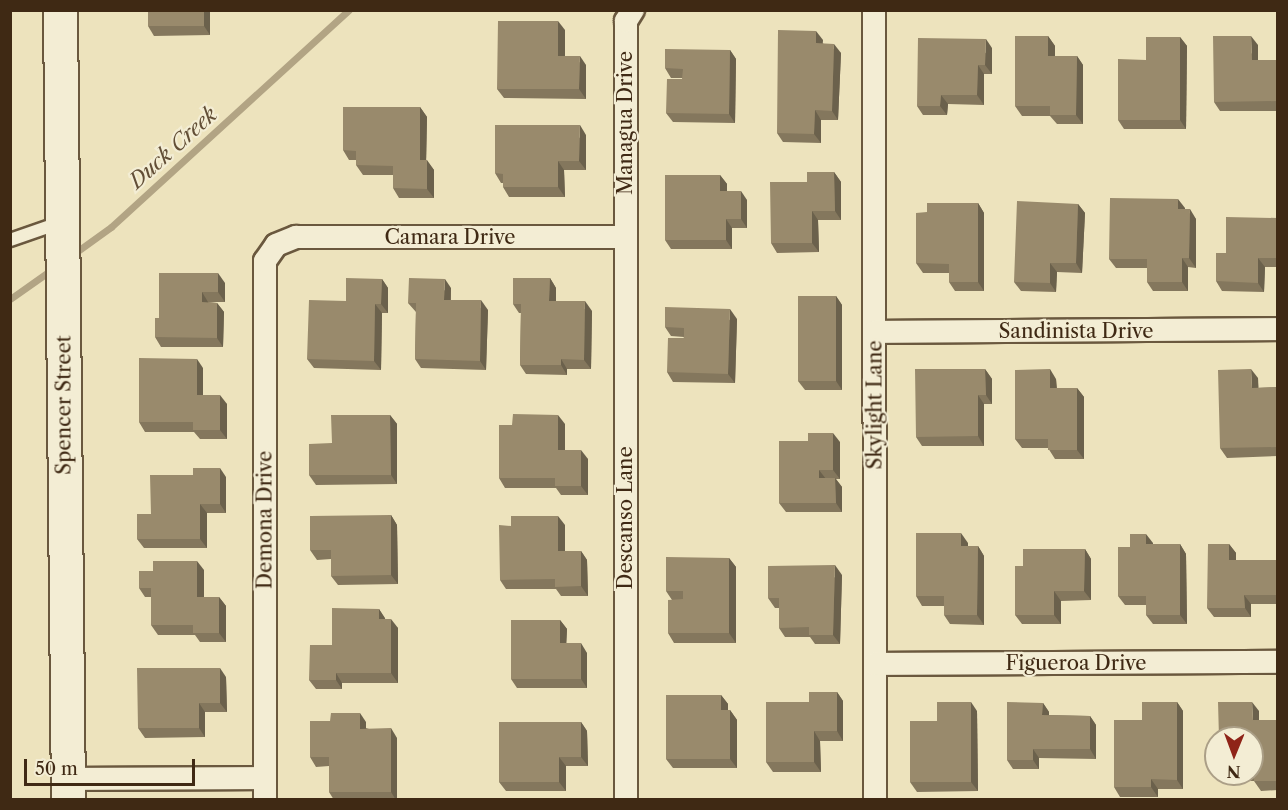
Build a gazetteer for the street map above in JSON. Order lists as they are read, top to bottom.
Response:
{
  "streets": {
    "street": [
      "Managua Drive",
      "Camara Drive",
      "Sandinista Drive",
      "Spencer Street",
      "Skylight Lane",
      "Descanso Lane",
      "Demona Drive",
      "Figueroa Drive"
    ]
  },
  "crossings": [
    ["Managua Drive", "Camara Drive"],
    ["Managua Drive", "Descanso Lane"],
    ["Camara Drive", "Descanso Lane"],
    ["Camara Drive", "Demona Drive"],
    ["Sandinista Drive", "Skylight Lane"],
    ["Skylight Lane", "Figueroa Drive"]
  ],
  "water": ["Duck Creek"],
  "scale_bar": "50 m",
  "north": "bottom"
}
